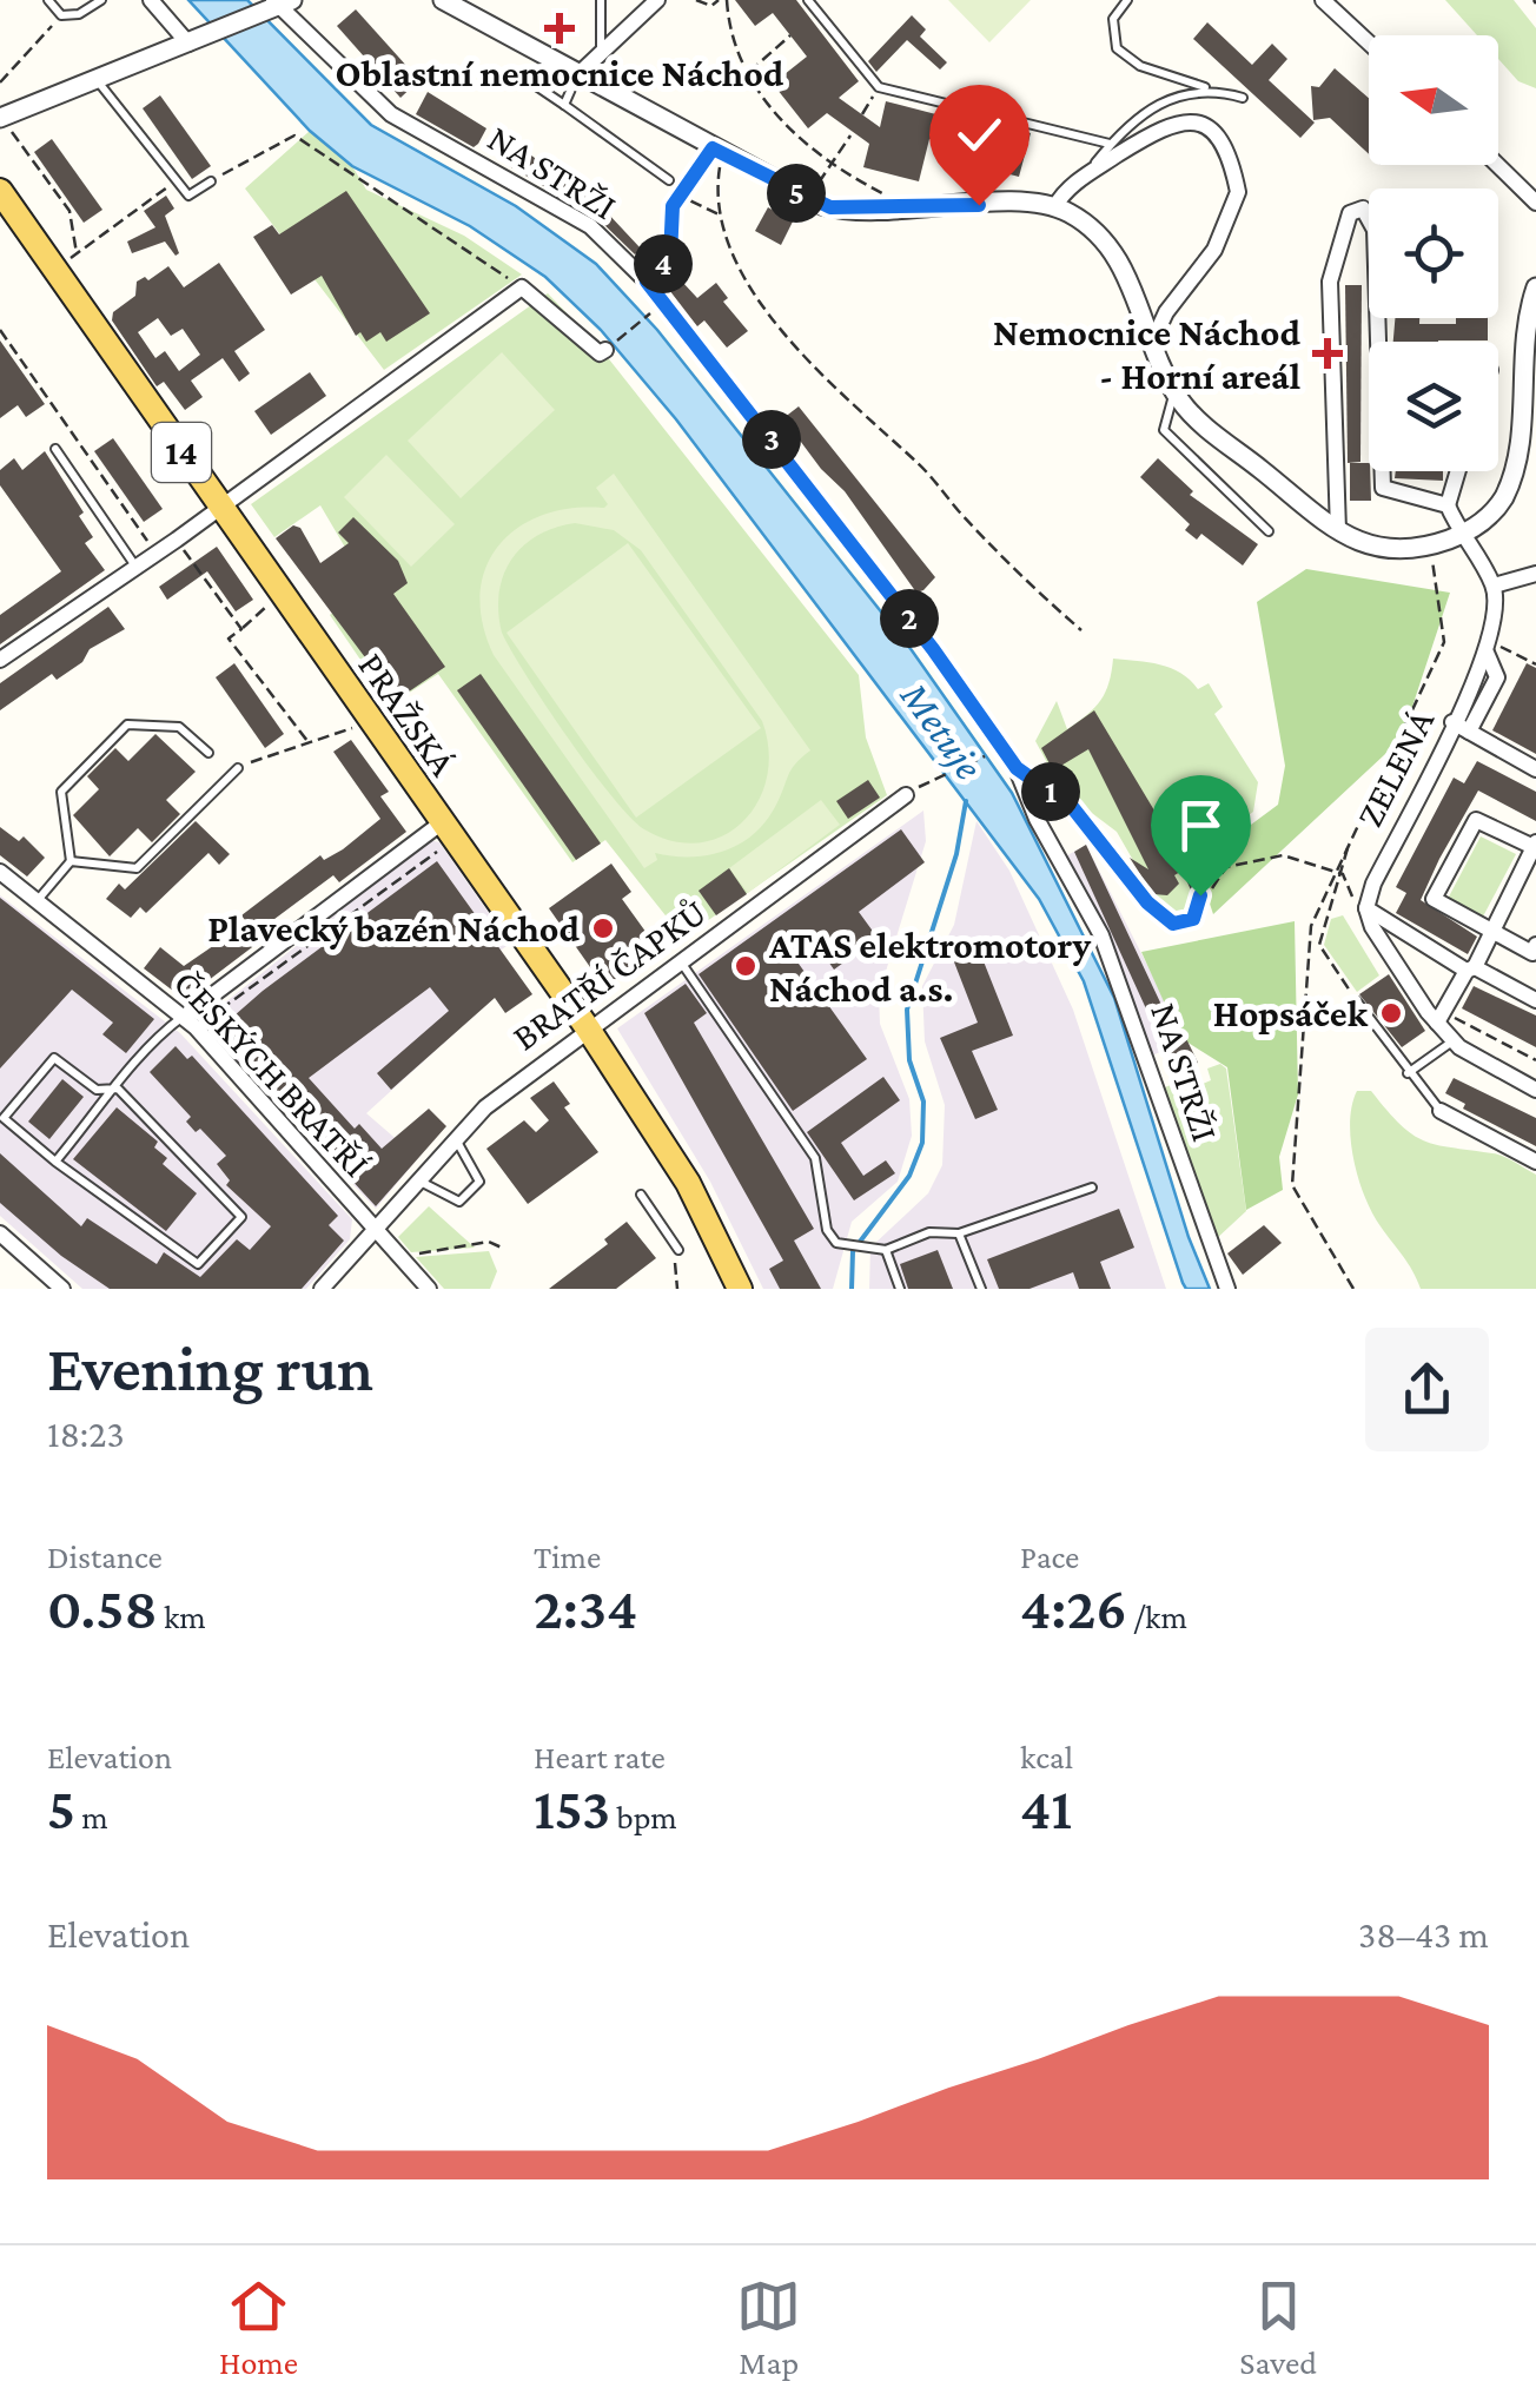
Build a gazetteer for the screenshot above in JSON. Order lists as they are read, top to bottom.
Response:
{
  "streets": {
    "main road": ["14", "PRAŽSKÁ"],
    "street": [
      "NA STRŽI",
      "ZELENÁ",
      "BRATŘÍ ČAPKŮ",
      "ČESKÝCH BRATŘÍ"
    ]
  },
  "crossings": [
    ["PRAŽSKÁ", "BRATŘÍ ČAPKŮ"],
    ["BRATŘÍ ČAPKŮ", "ČESKÝCH BRATŘÍ"]
  ],
  "water": ["Metuje"],
  "places": {
    "health": ["Oblastní nemocnice Náchod", "Nemocnice Náchod - Horní areál"],
    "other": ["Plavecký bazén Náchod", "ATAS elektromotory Náchod a.s.", "Hopsáček"]
  },
  "north": "left",
  "page": {
    "pins": [
      "5",
      "4",
      "3",
      "2",
      "1"
    ],
    "heading": ["Evening run", "18:23"],
    "stats": [
      ["Distance", "0.58 km"],
      ["Time", "2:34"],
      ["Pace", "4:26 /km"],
      ["Elevation", "5 m"],
      ["Heart rate", "153 bpm"],
      ["kcal", "41"]
    ],
    "chart": ["Elevation", "38–43 m"],
    "tabs": ["Home", "Map", "Saved"]
  }
}
